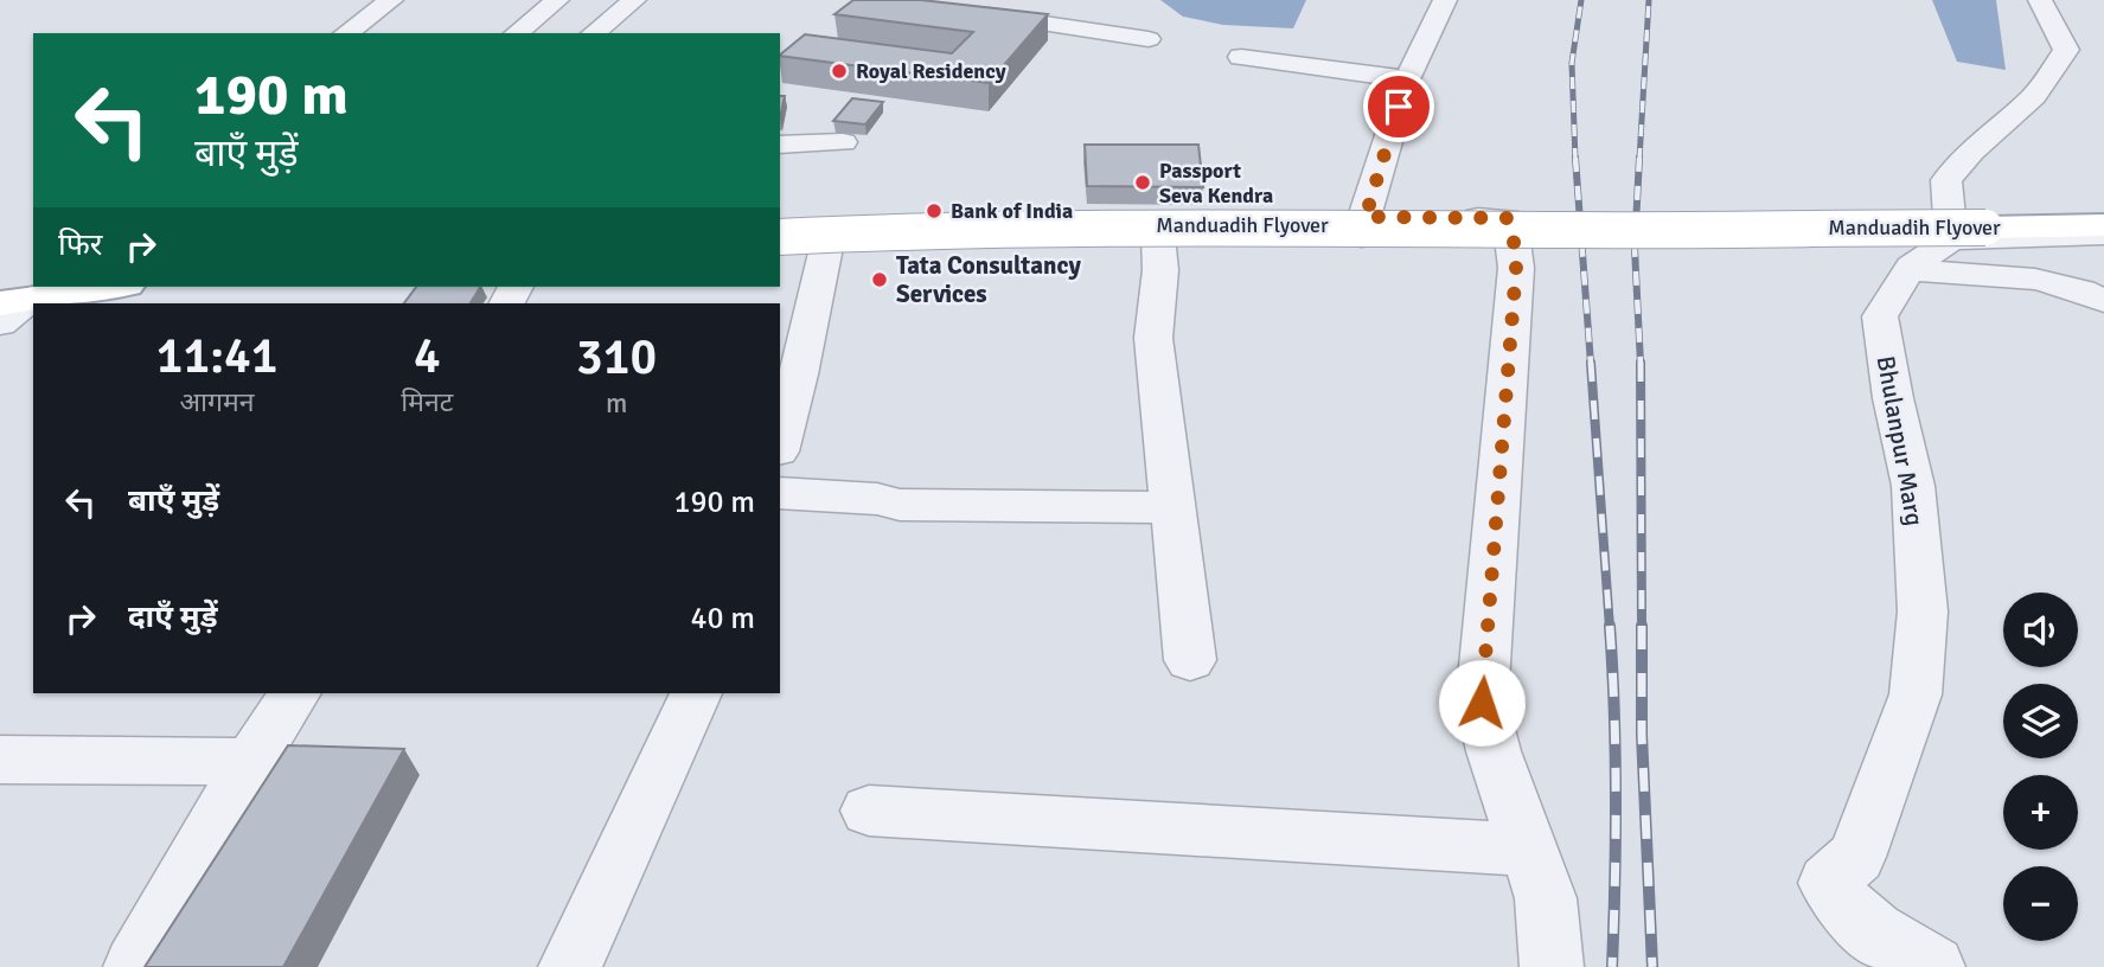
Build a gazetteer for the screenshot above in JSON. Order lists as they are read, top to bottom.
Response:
{
  "streets": {
    "main road": ["Manduadih Flyover"],
    "street": ["Bhulanpur Marg"]
  },
  "places": [
    "Royal Residency",
    "Passport Seva Kendra",
    "Bank of India",
    "Tata Consultancy Services"
  ],
  "page": {
    "turn": ["190 m", "बाएँ मुड़ें"],
    "then": "फिर",
    "eta": [
      "11:41",
      "आगमन",
      "4",
      "मिनट",
      "310",
      "m"
    ],
    "list": [
      {
        "name": "बाएँ मुड़ें",
        "value": "190 m"
      },
      {
        "name": "दाएँ मुड़ें",
        "value": "40 m"
      }
    ],
    "map_buttons": ["+", "−"]
  }
}
